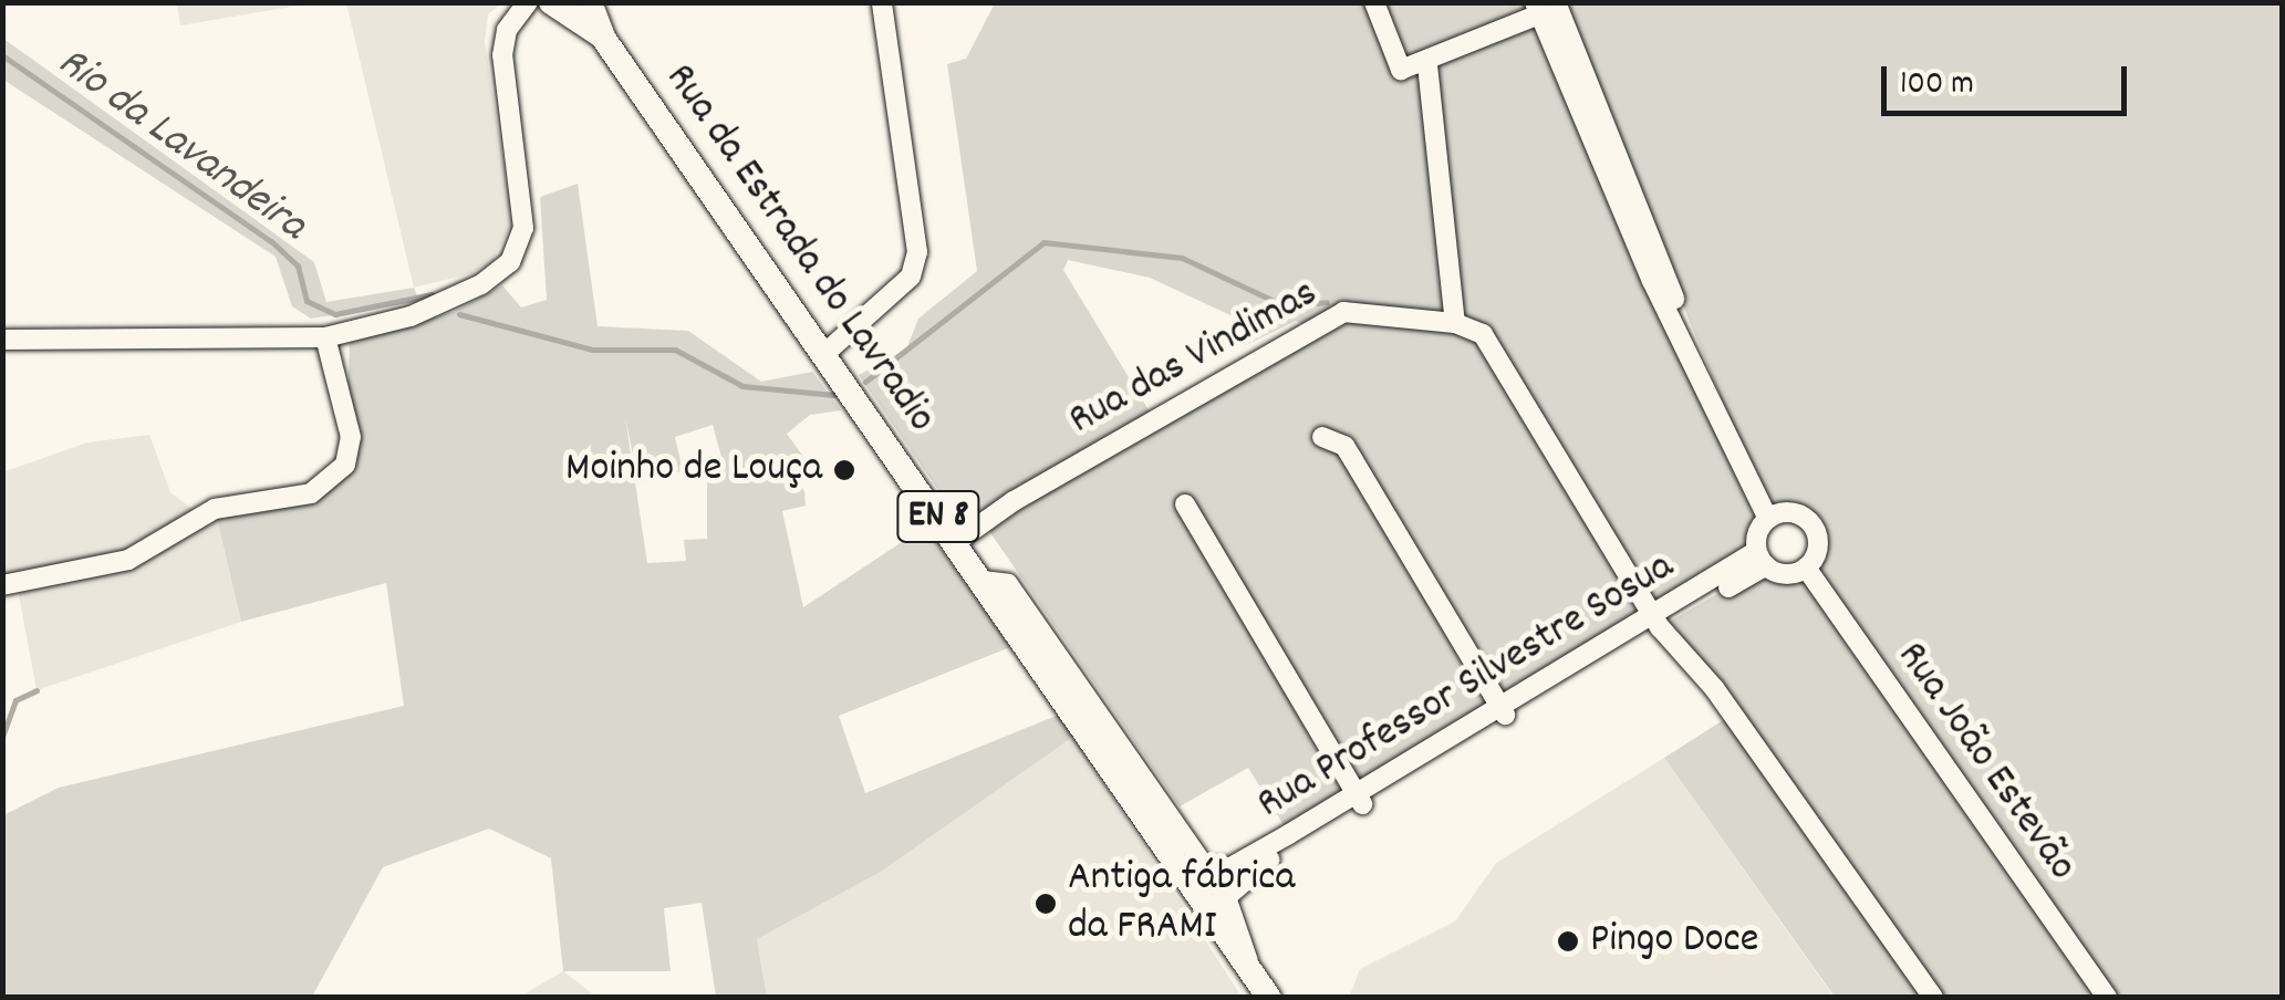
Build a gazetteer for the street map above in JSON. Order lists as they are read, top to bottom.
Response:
{
  "streets": {
    "main road": ["Rua da Estrada do Lavradio", "EN 8"],
    "street": ["Rua das Vindimas", "Rua Professor Silvestre Sosua", "Rua João Estevão"]
  },
  "crossings": [
    ["Rua da Estrada do Lavradio", "Rua das Vindimas"],
    ["Rua Professor Silvestre Sosua", "Rua João Estevão"]
  ],
  "water": ["Rio da Lavandeira"],
  "places": ["Moinho de Louça", "Antiga fábrica da FRAMI", "Pingo Doce"],
  "scale_bar": "100 m"
}
